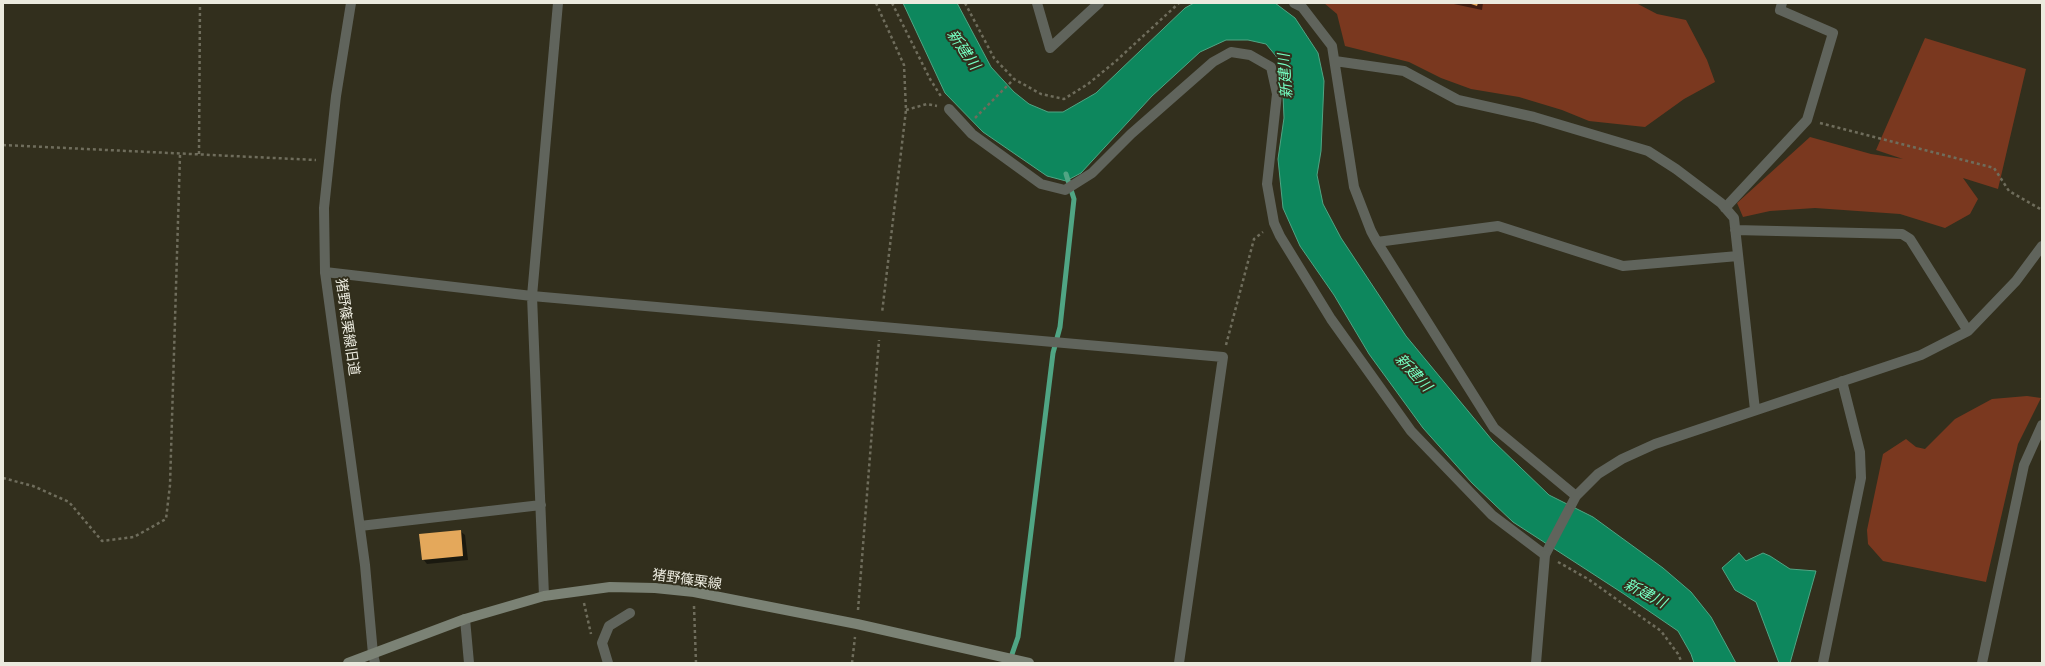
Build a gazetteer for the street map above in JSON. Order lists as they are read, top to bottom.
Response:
{
  "streets": {
    "main road": ["猪野篠栗線"],
    "street": ["猪野篠栗線旧道"]
  },
  "crossings": [
    ["猪野篠栗線旧道", "猪野篠栗線"]
  ],
  "water": ["新建川"]
}
